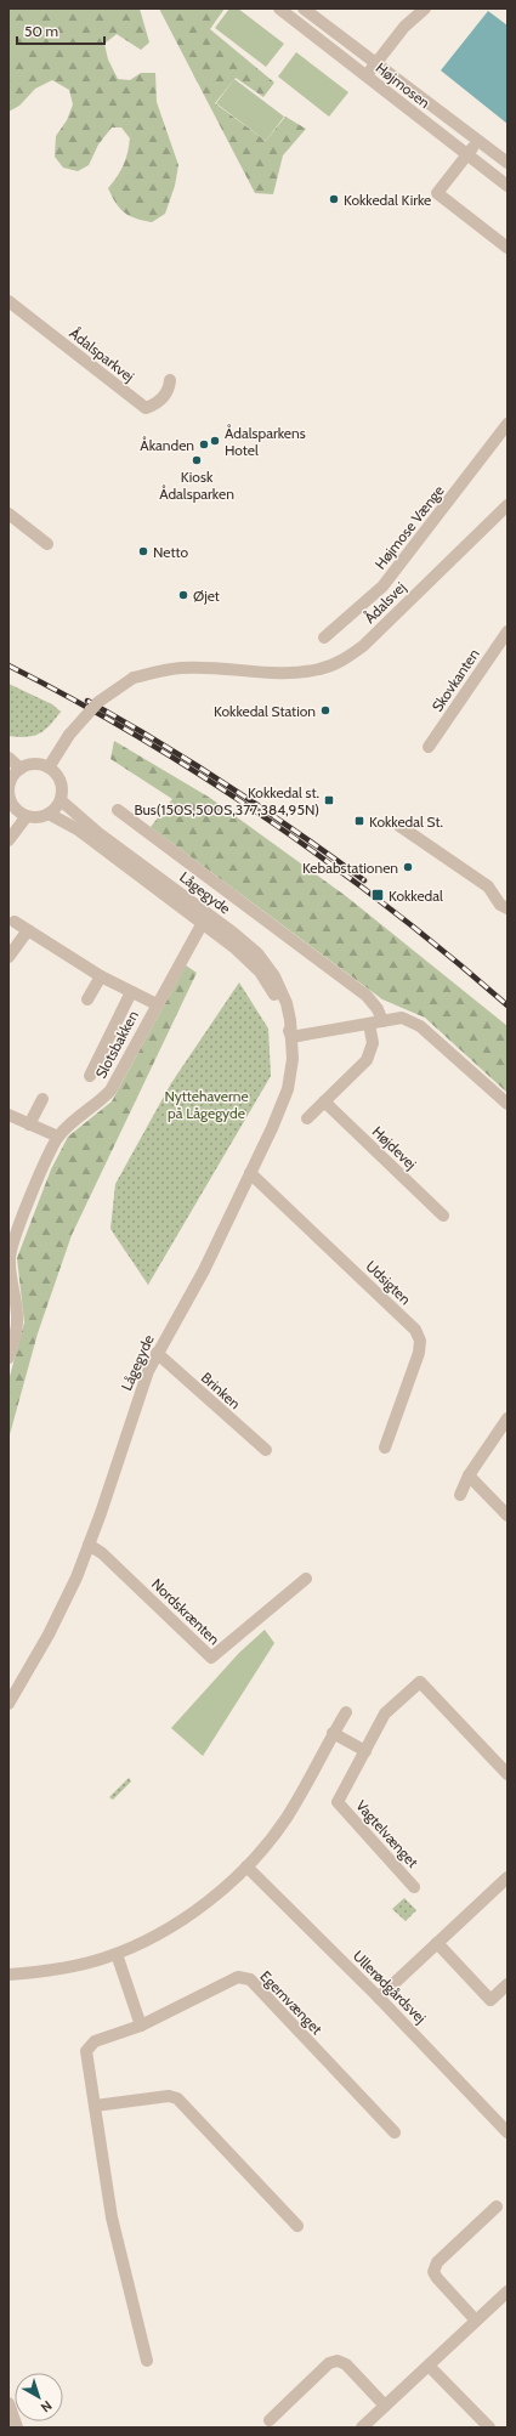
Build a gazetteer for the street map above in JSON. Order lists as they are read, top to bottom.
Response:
{
  "streets": {
    "street": [
      "Højmosen",
      "Ådalsparkvej",
      "Højmose Vænge",
      "Ådalsvej",
      "Skovkanten",
      "Lågegyde",
      "Slotsbakken",
      "Højdevej",
      "Udsigten",
      "Brinken",
      "Nordskrænten",
      "Vagtelvænget",
      "Ullerødgårdsvej",
      "Egernvænget"
    ]
  },
  "crossings": [
    ["Ådalsvej", "Lågegyde"],
    ["Lågegyde", "Slotsbakken"],
    ["Lågegyde", "Højdevej"],
    ["Lågegyde", "Udsigten"],
    ["Lågegyde", "Brinken"],
    ["Lågegyde", "Nordskrænten"]
  ],
  "parks": ["Nyttehaverne på Lågegyde"],
  "places": {
    "other": [
      "Kokkedal Kirke",
      "Ådalsparkens Hotel",
      "Åkanden",
      "Kiosk Ådalsparken",
      "Netto",
      "Øjet",
      "Kokkedal Station",
      "Kebabstationen"
    ],
    "transit": ["Kokkedal st. Bus(150S,500S,377,384,95N)", "Kokkedal St.", "Kokkedal"]
  },
  "scale_bar": "50 m",
  "north": "bottom right"
}
